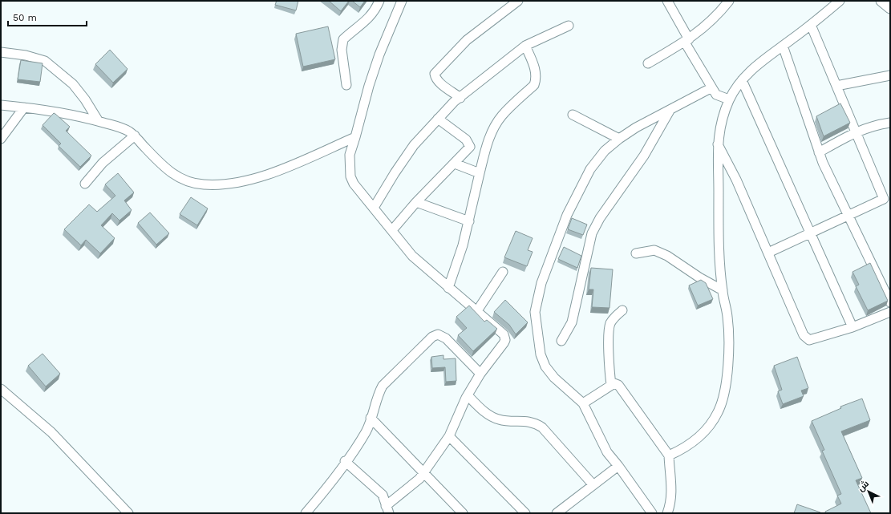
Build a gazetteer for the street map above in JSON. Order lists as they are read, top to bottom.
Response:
{
  "scale_bar": "50 m",
  "north": "top left"
}
